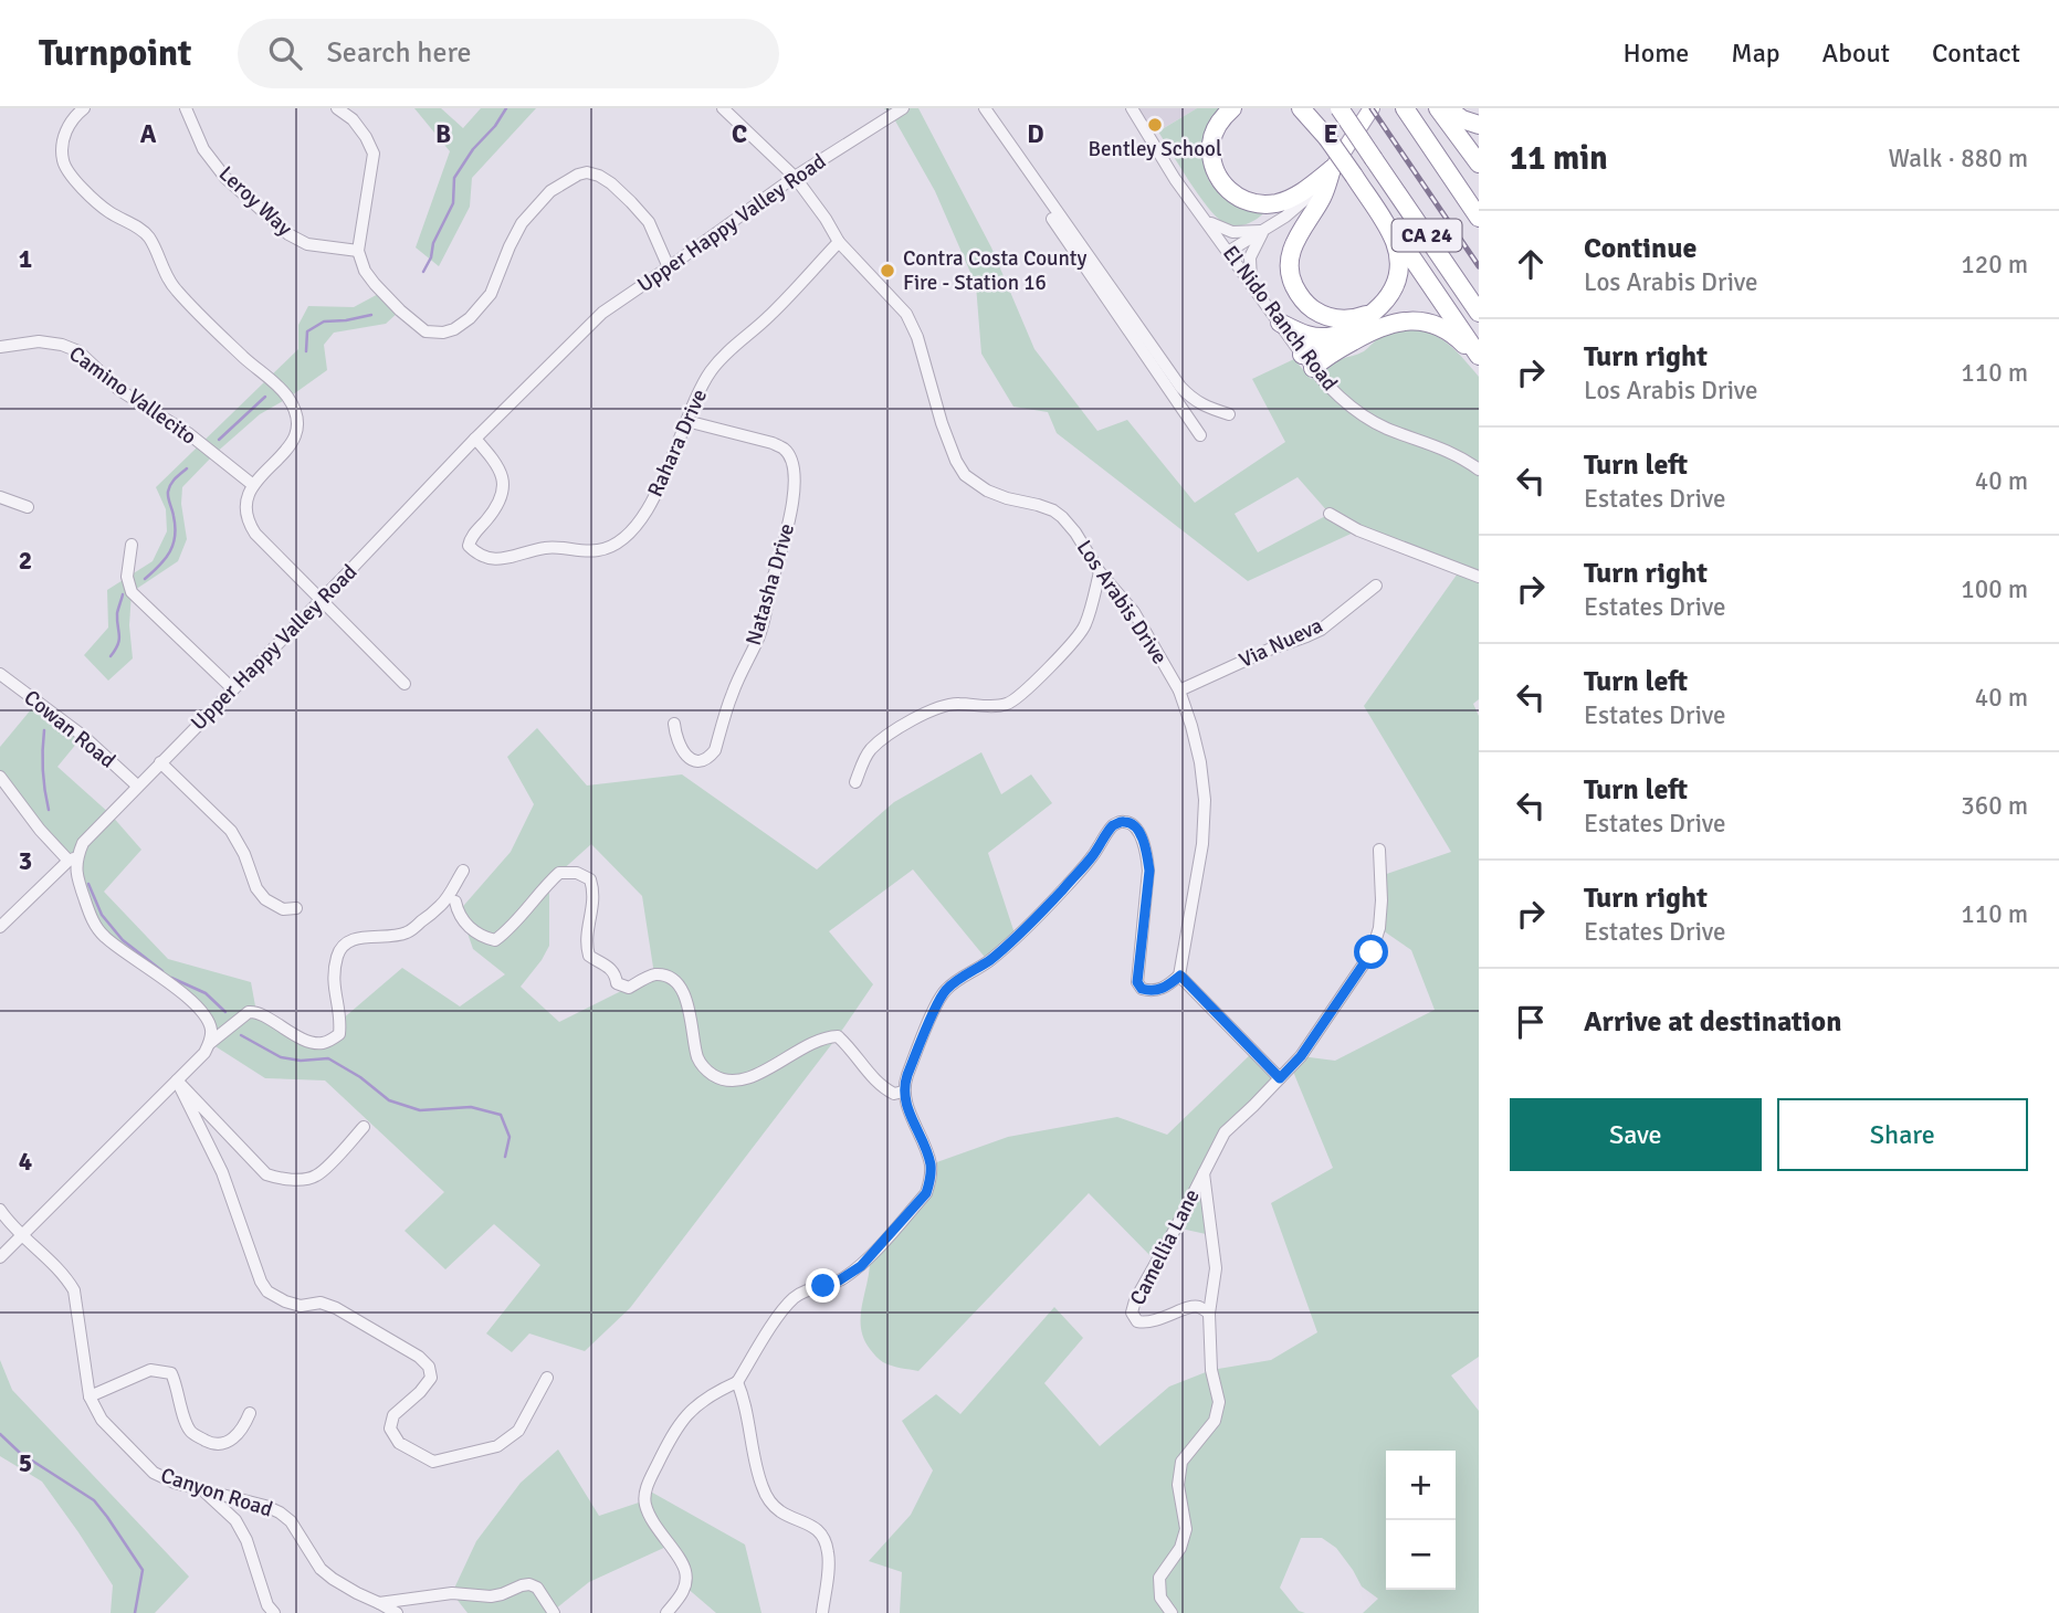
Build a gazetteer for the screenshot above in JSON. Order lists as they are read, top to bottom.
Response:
{
  "streets": {
    "highway": ["CA 24"],
    "street": [
      "Leroy Way",
      "Upper Happy Valley Road",
      "El Nido Ranch Road",
      "Camino Vallecito",
      "Rahara Drive",
      "Natasha Drive",
      "Los Arabis Drive",
      "Via Nueva",
      "Cowan Road",
      "Camellia Lane",
      "Canyon Road"
    ]
  },
  "crossings": [
    ["Upper Happy Valley Road", "Rahara Drive"],
    ["Upper Happy Valley Road", "Los Arabis Drive"],
    ["Upper Happy Valley Road", "Cowan Road"],
    ["Rahara Drive", "Natasha Drive"],
    ["Rahara Drive", "Los Arabis Drive"],
    ["Los Arabis Drive", "Via Nueva"]
  ],
  "places": ["Bentley School", "Contra Costa County Fire - Station 16"],
  "page": {
    "header": "Turnpoint",
    "search": "Search here",
    "nav": [
      "Home",
      "Map",
      "About",
      "Contact"
    ],
    "heading": ["11 min", "Walk · 880 m"],
    "list": [
      ["Continue", "Los Arabis Drive", "120 m"],
      ["Turn right", "Los Arabis Drive", "110 m"],
      ["Turn left", "Estates Drive", "40 m"],
      ["Turn right", "Estates Drive", "100 m"],
      ["Turn left", "Estates Drive", "40 m"],
      ["Turn left", "Estates Drive", "360 m"],
      ["Turn right", "Estates Drive", "110 m"],
      "Arrive at destination"
    ],
    "buttons": ["Save", "Share"],
    "map_buttons": ["+", "−"]
  },
  "grid": {
    "columns": [
      "A",
      "B",
      "C",
      "D",
      "E"
    ],
    "rows": [
      "1",
      "2",
      "3",
      "4",
      "5"
    ]
  }
}
